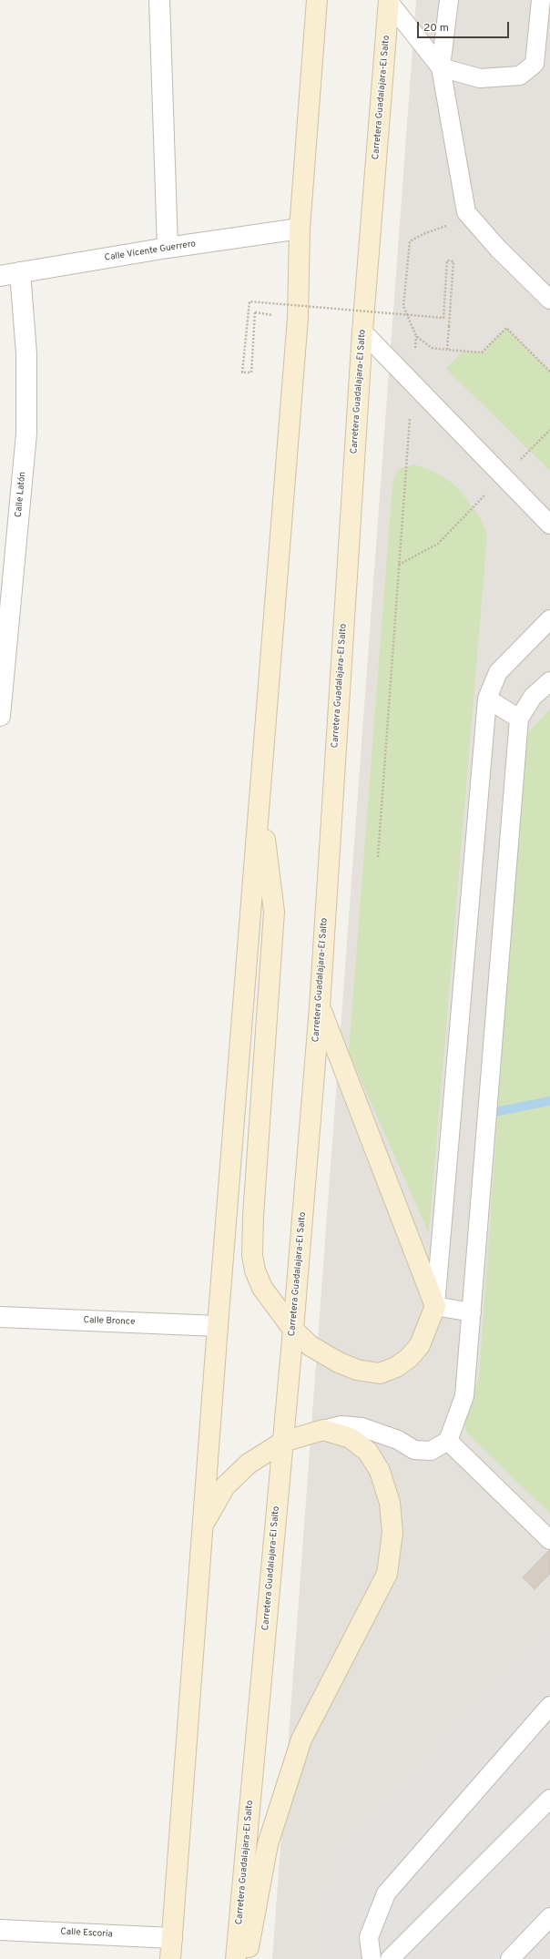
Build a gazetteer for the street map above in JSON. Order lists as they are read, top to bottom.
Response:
{
  "streets": {
    "main road": ["Carretera Guadalajara-El Salto"],
    "street": [
      "Calle Vicente Guerrero",
      "Calle Latón",
      "Calle Bronce",
      "Calle Escoria"
    ]
  },
  "crossings": [
    ["Calle Vicente Guerrero", "Calle Latón"]
  ],
  "scale_bar": "20 m"
}
